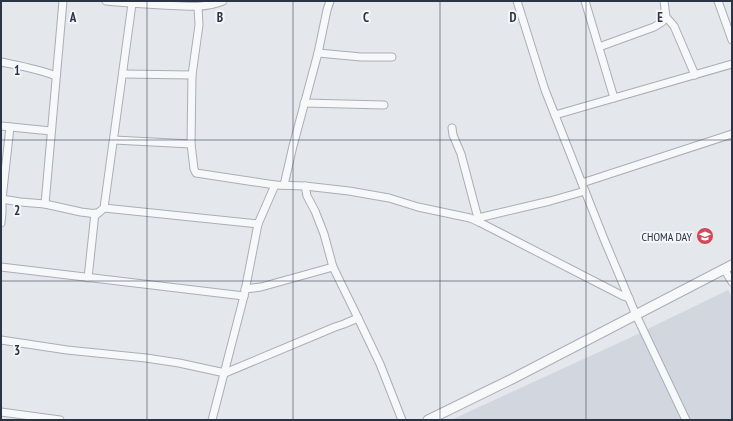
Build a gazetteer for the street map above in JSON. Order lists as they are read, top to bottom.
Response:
{
  "places": {
    "school or university": ["CHOMA DAY"]
  },
  "grid": {
    "columns": [
      "A",
      "B",
      "C",
      "D",
      "E"
    ],
    "rows": ["1", "2", "3"]
  }
}
